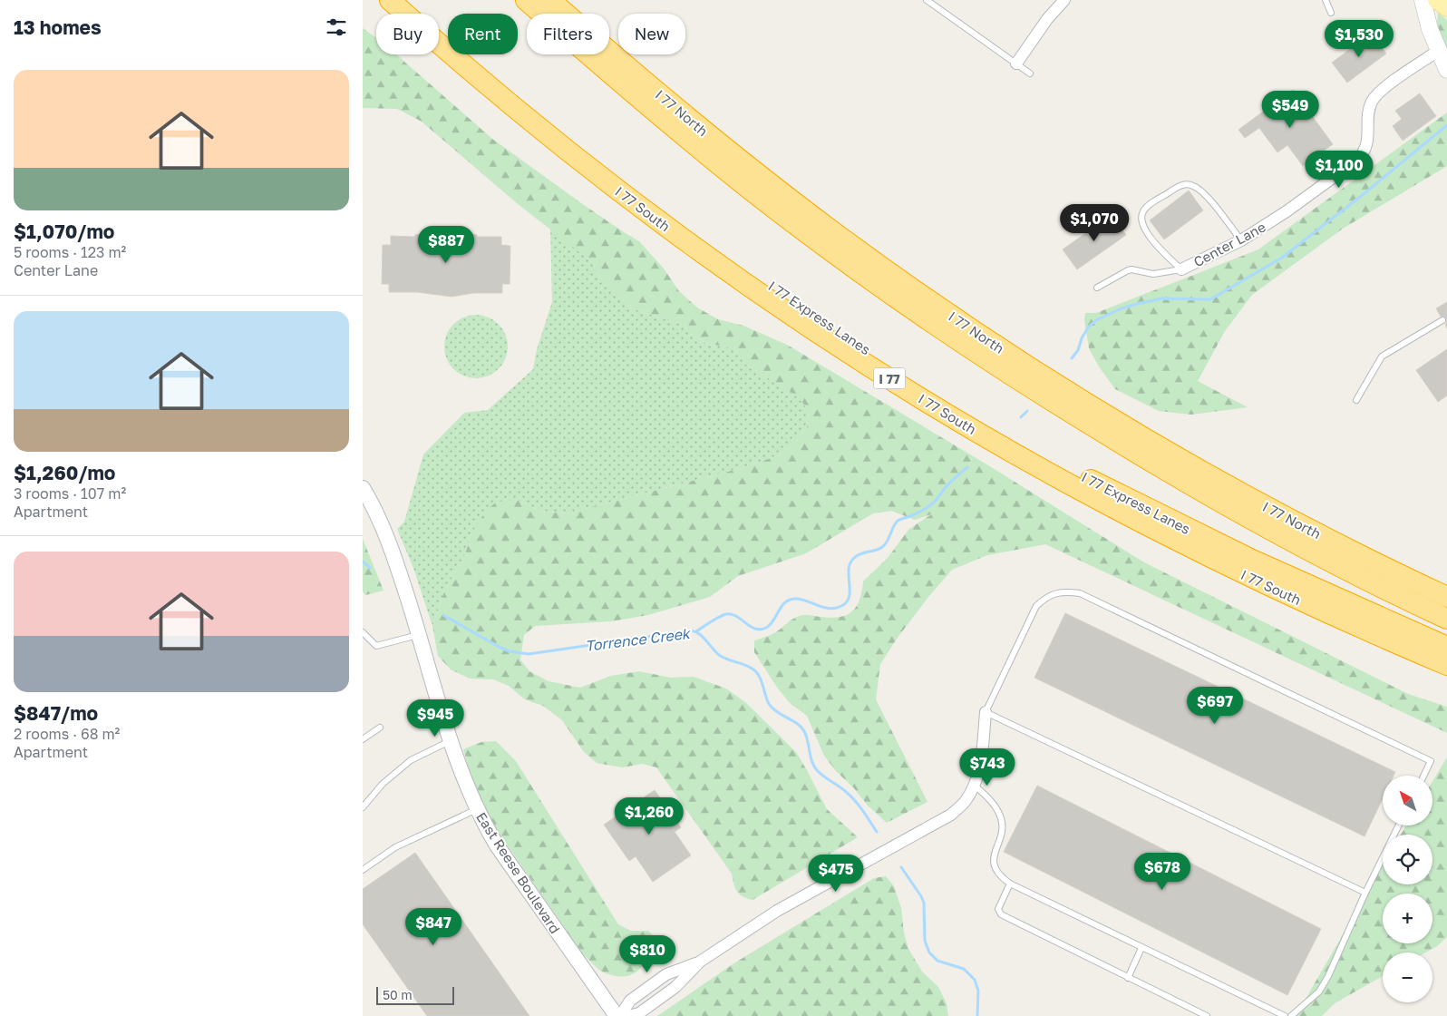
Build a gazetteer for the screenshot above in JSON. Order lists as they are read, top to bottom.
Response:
{
  "streets": {
    "highway": [
      "I 77 North",
      "I 77 South",
      "I 77 Express Lanes",
      "I 77"
    ],
    "street": ["Center Lane", "East Reese Boulevard"]
  },
  "water": ["Torrence Creek"],
  "scale_bar": "50 m",
  "north": "top left",
  "page": {
    "heading": "13 homes",
    "chip": [
      "Buy",
      "Rent",
      "Filters",
      "New"
    ],
    "price": [
      "$1,530",
      "$549",
      "$1,100",
      "$1,070",
      "$887",
      "$697",
      "$945",
      "$743",
      "$1,260",
      "$678",
      "$475",
      "$847",
      "$810"
    ],
    "list": [
      {
        "name": "$1,070/mo",
        "note": "5 rooms · 123 m² · Center Lane"
      },
      {
        "name": "$1,260/mo",
        "note": "3 rooms · 107 m² · Apartment"
      },
      {
        "name": "$847/mo",
        "note": "2 rooms · 68 m² · Apartment"
      }
    ],
    "map_buttons": ["+", "−"],
    "scale": "50 m"
  }
}
